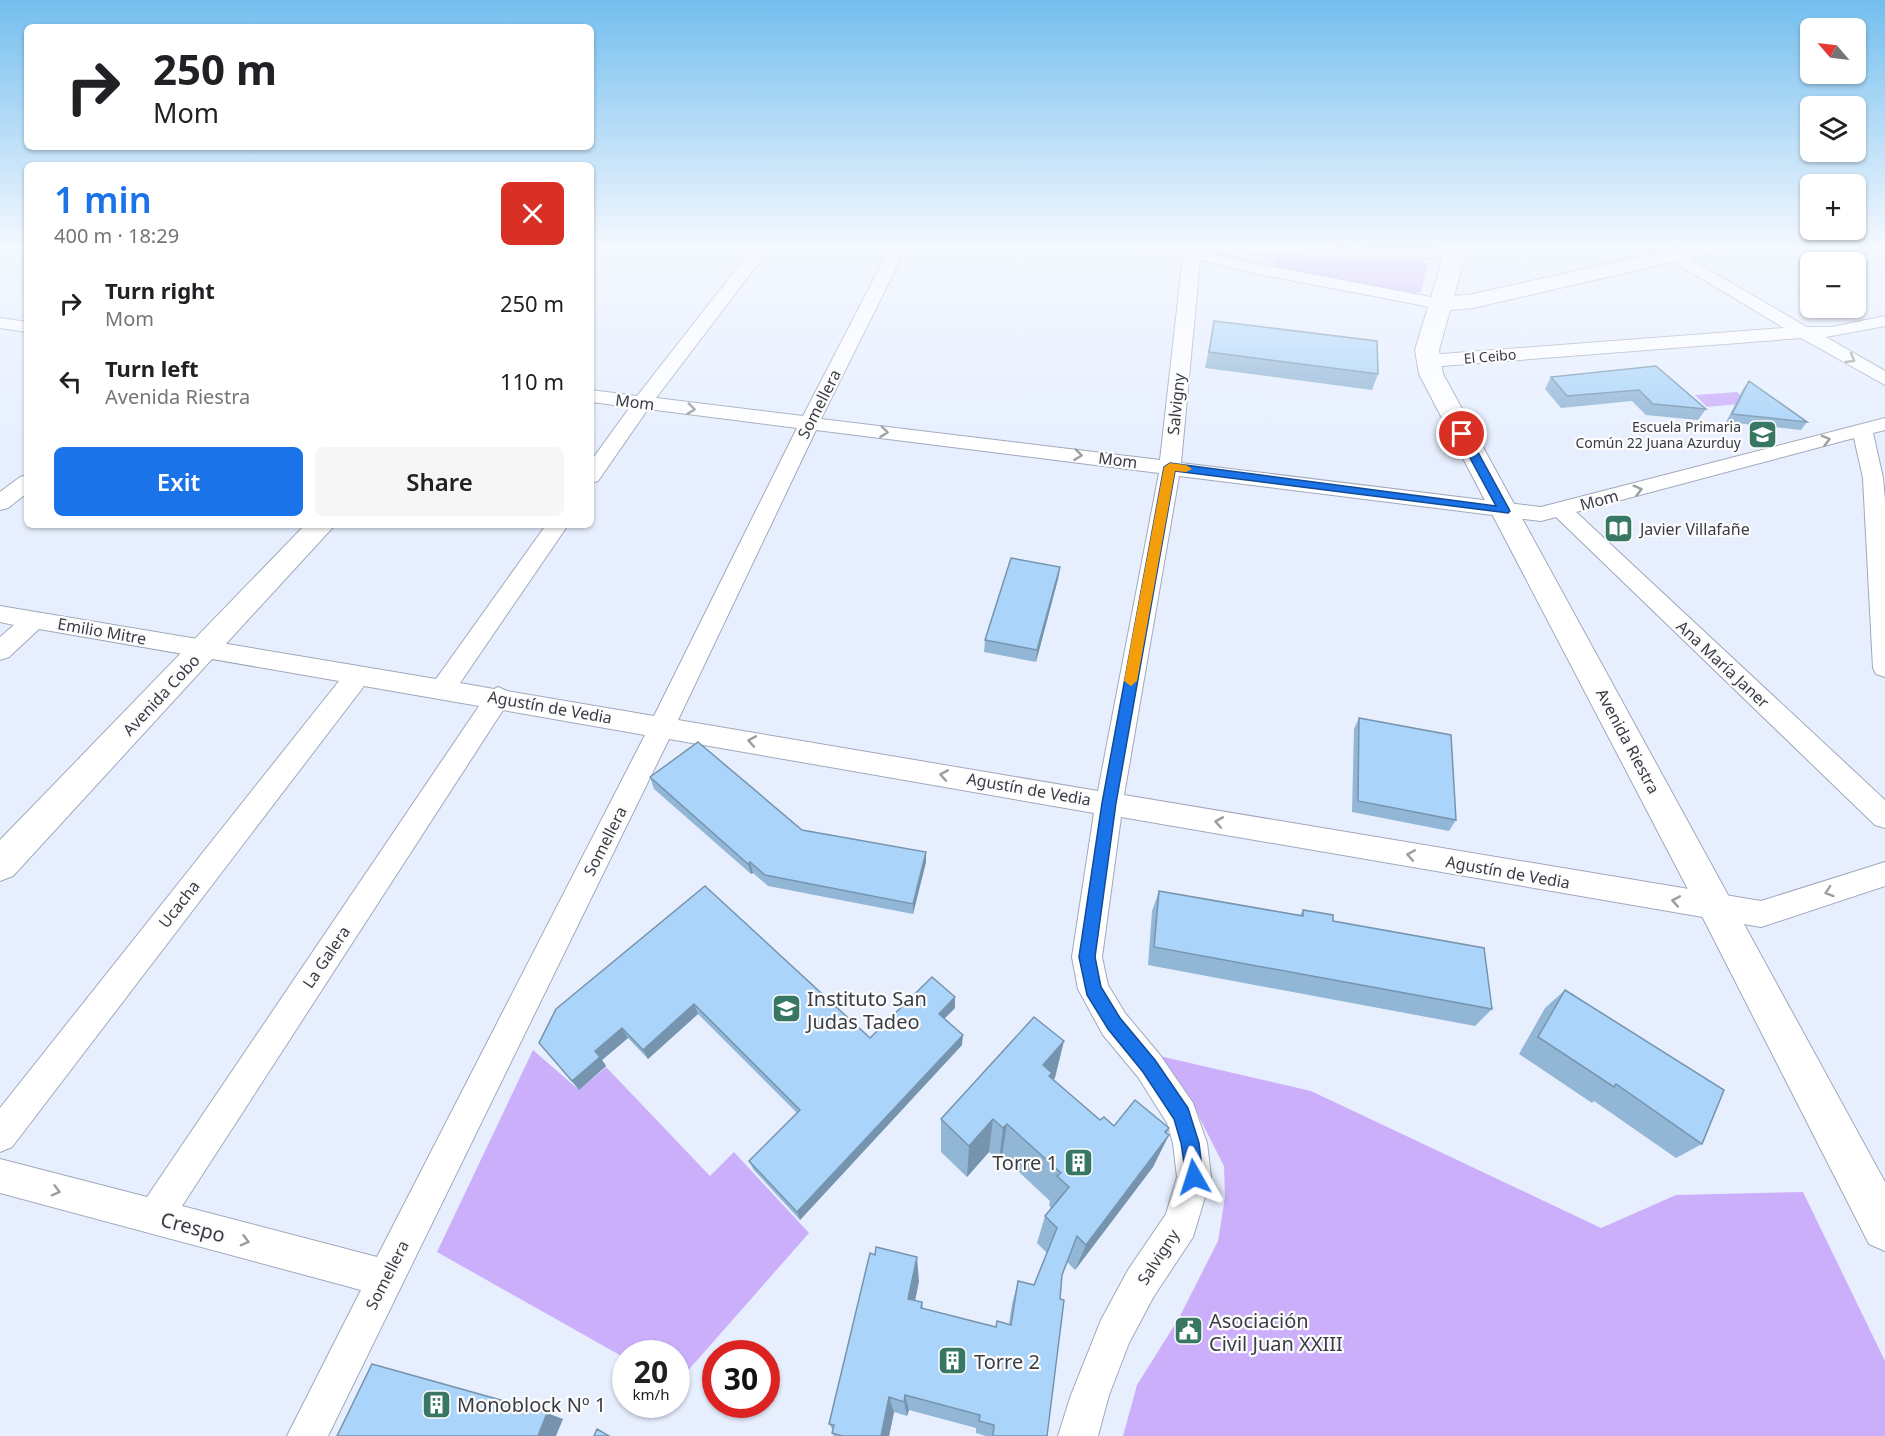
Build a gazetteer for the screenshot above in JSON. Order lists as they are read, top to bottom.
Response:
{
  "streets": {
    "main road": ["Avenida Cobo", "Avenida Riestra"],
    "street": [
      "El Ceibo",
      "Mom",
      "Somellera",
      "Salvigny",
      "Emilio Mitre",
      "Ana María Janer",
      "Agustín de Vedia",
      "Ucacha",
      "La Galera",
      "Crespo"
    ]
  },
  "crossings": [
    ["El Ceibo", "Avenida Riestra"],
    ["Mom", "Somellera"],
    ["Mom", "Salvigny"],
    ["Mom", "Ana María Janer"],
    ["Mom", "Avenida Riestra"],
    ["Somellera", "Agustín de Vedia"],
    ["Somellera", "Crespo"],
    ["Salvigny", "Agustín de Vedia"],
    ["Emilio Mitre", "Avenida Cobo"],
    ["Emilio Mitre", "Agustín de Vedia"],
    ["Avenida Cobo", "Agustín de Vedia"],
    ["Agustín de Vedia", "Avenida Riestra"],
    ["Agustín de Vedia", "Ucacha"],
    ["Agustín de Vedia", "La Galera"],
    ["La Galera", "Crespo"]
  ],
  "one_way": ["Mom", "Agustín de Vedia", "Crespo"],
  "places": {
    "school or university": ["Escuela Primaria Común 22 Juana Azurduy", "Instituto San Judas Tadeo"],
    "library": ["Javier Villafañe"],
    "building": ["Torre 1", "Torre 2", "Monoblock Nº 1"],
    "public building": ["Asociación Civil Juan XXIII"]
  },
  "north": "top left",
  "page": {
    "map_buttons": ["+", "−"],
    "turn": ["250 m", "Mom"],
    "heading": ["1 min", "400 m · 18:29"],
    "list": [
      {
        "name": "Turn right",
        "note": "Mom",
        "value": "250 m"
      },
      {
        "name": "Turn left",
        "note": "Avenida Riestra",
        "value": "110 m"
      }
    ],
    "buttons": ["Exit", "Share"],
    "speed": "20 km/h",
    "limit": "30"
  }
}
